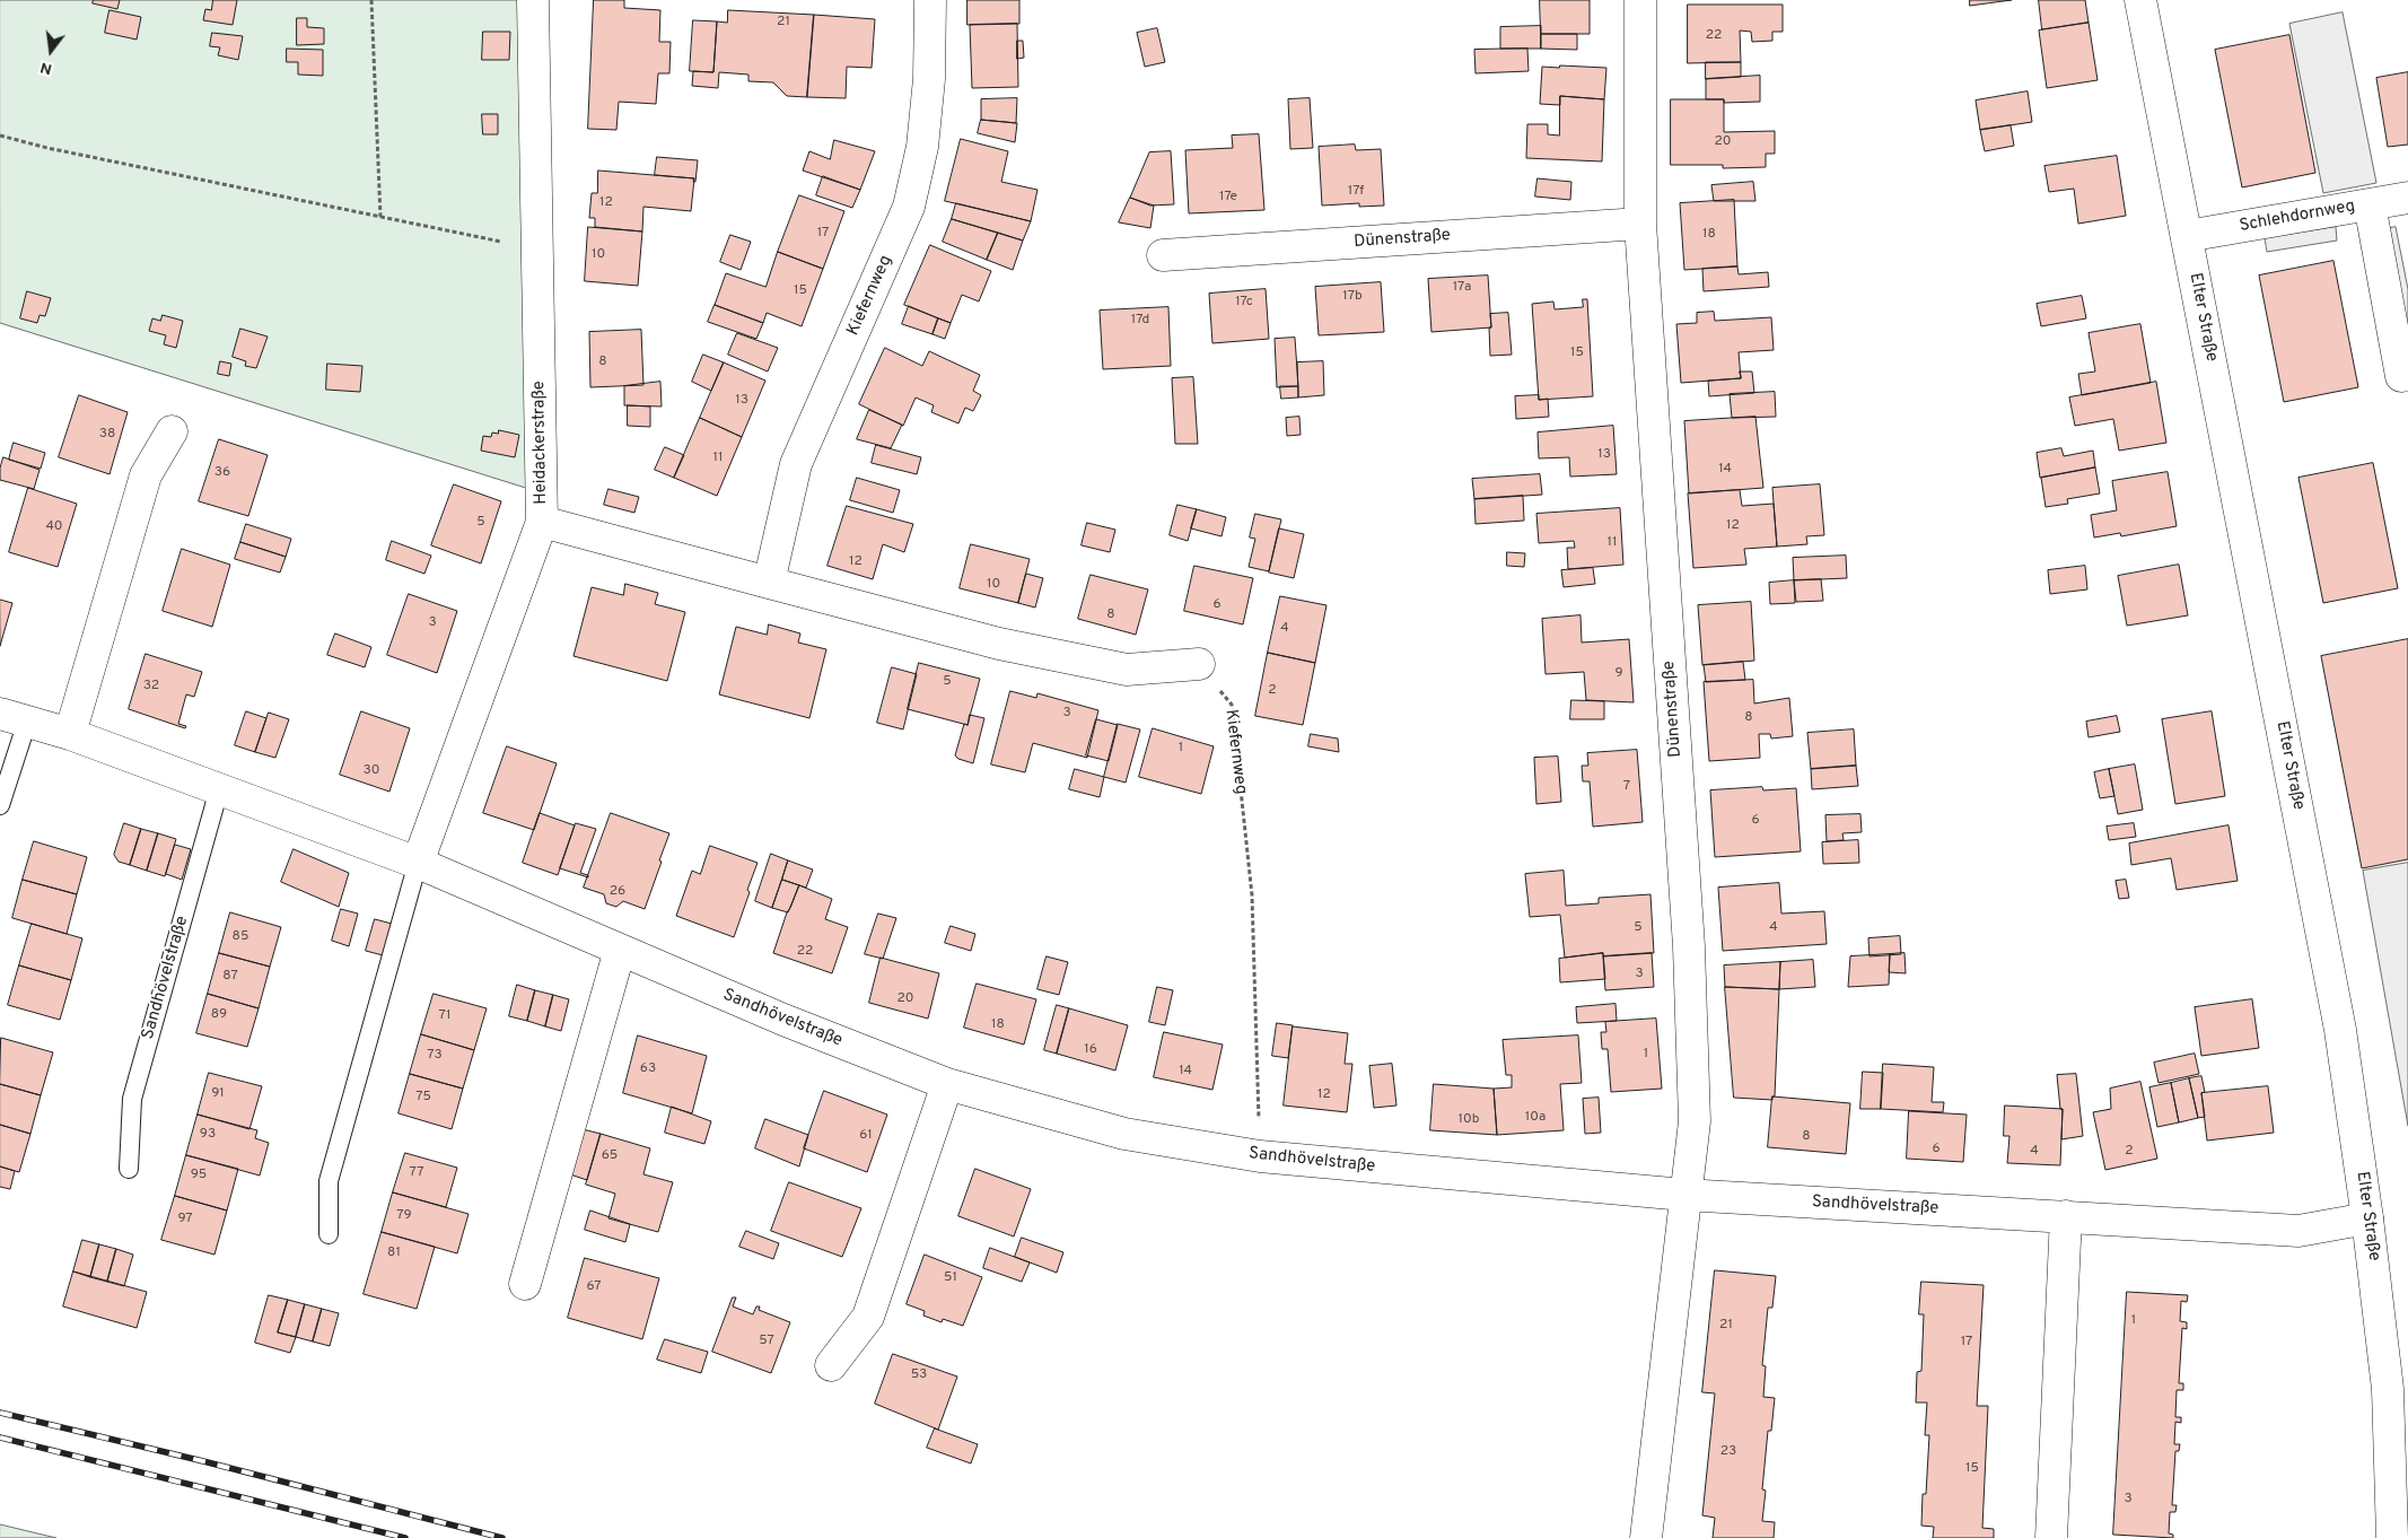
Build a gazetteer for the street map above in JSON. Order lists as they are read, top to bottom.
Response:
{
  "streets": {
    "street": [
      "Schlehdornweg",
      "Dünenstraße",
      "Kiefernweg",
      "Elter Straße",
      "Heidackerstraße",
      "Sandhövelstraße"
    ]
  },
  "crossings": [
    ["Schlehdornweg", "Elter Straße"],
    ["Dünenstraße", "Sandhövelstraße"],
    ["Kiefernweg", "Sandhövelstraße"],
    ["Elter Straße", "Sandhövelstraße"],
    ["Heidackerstraße", "Sandhövelstraße"]
  ],
  "house_numbers": [
    "21",
    "22",
    "20",
    "17f",
    "17e",
    "12",
    "17",
    "18",
    "10",
    "17a",
    "15",
    "17b",
    "17c",
    "17d",
    "15",
    "8",
    "13",
    "38",
    "13",
    "11",
    "14",
    "36",
    "5",
    "12",
    "40",
    "11",
    "12",
    "10",
    "6",
    "8",
    "3",
    "4",
    "9",
    "5",
    "32",
    "2",
    "3",
    "8",
    "1",
    "30",
    "7",
    "6",
    "26",
    "5",
    "4",
    "85",
    "22",
    "3",
    "87",
    "20",
    "89",
    "71",
    "18",
    "16",
    "1",
    "73",
    "63",
    "14",
    "91",
    "12",
    "75",
    "10a",
    "10b",
    "93",
    "61",
    "8",
    "6",
    "4",
    "2",
    "65",
    "77",
    "95",
    "79",
    "97",
    "81",
    "51",
    "67",
    "1",
    "21",
    "57",
    "17",
    "53",
    "23",
    "15",
    "3"
  ],
  "north": "bottom"
}
